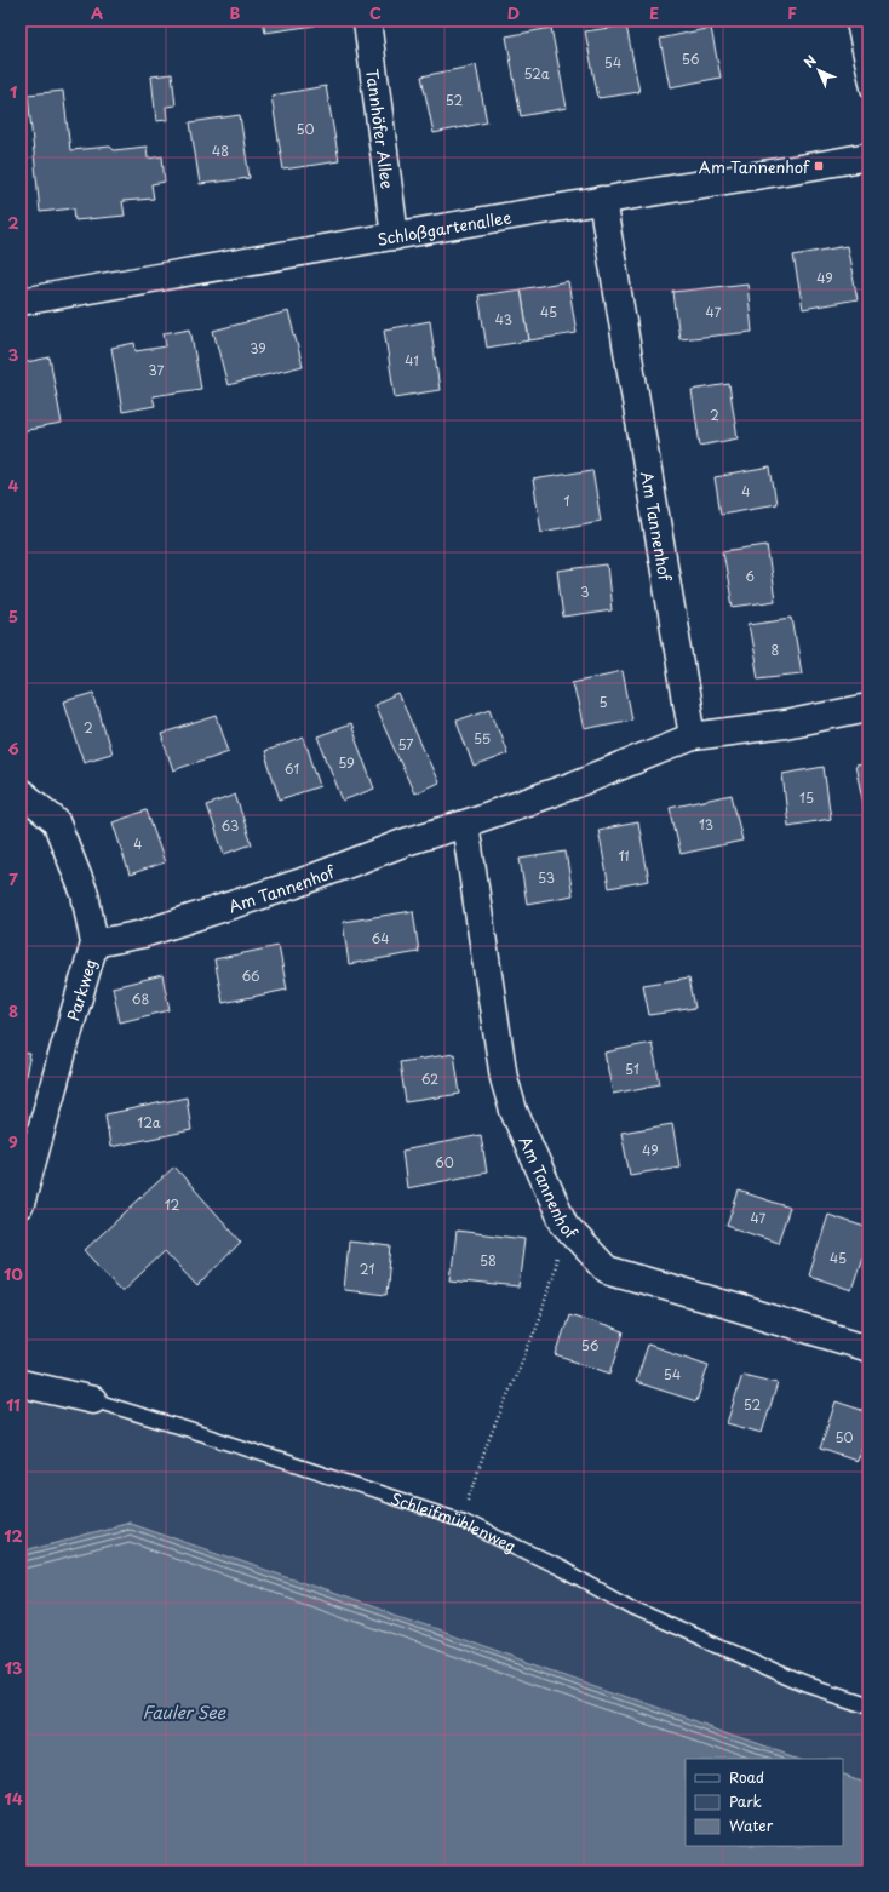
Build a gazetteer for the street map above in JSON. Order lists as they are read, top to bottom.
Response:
{
  "streets": {
    "street": [
      "Tannhöfer Allee",
      "Schloßgartenallee",
      "Am Tannenhof",
      "Parkweg",
      "Schleifmühlenweg"
    ]
  },
  "crossings": [
    ["Tannhöfer Allee", "Schloßgartenallee"],
    ["Schloßgartenallee", "Am Tannenhof"],
    ["Am Tannenhof", "Parkweg"]
  ],
  "water": ["Fauler See"],
  "places": {
    "transit": ["Am Tannenhof"]
  },
  "house_numbers": [
    "56",
    "54",
    "52a",
    "52",
    "50",
    "48",
    "49",
    "45",
    "47",
    "43",
    "39",
    "41",
    "37",
    "2",
    "4",
    "1",
    "6",
    "3",
    "8",
    "5",
    "2",
    "55",
    "57",
    "59",
    "61",
    "15",
    "13",
    "63",
    "4",
    "11",
    "53",
    "64",
    "66",
    "68",
    "51",
    "62",
    "12a",
    "49",
    "60",
    "12",
    "47",
    "45",
    "58",
    "21",
    "56",
    "54",
    "52",
    "50"
  ],
  "legend": ["Road", "Park", "Water"],
  "north": "top left",
  "grid": {
    "columns": [
      "A",
      "B",
      "C",
      "D",
      "E",
      "F"
    ],
    "rows": [
      "1",
      "2",
      "3",
      "4",
      "5",
      "6",
      "7",
      "8",
      "9",
      "10",
      "11",
      "12",
      "13",
      "14"
    ]
  }
}
